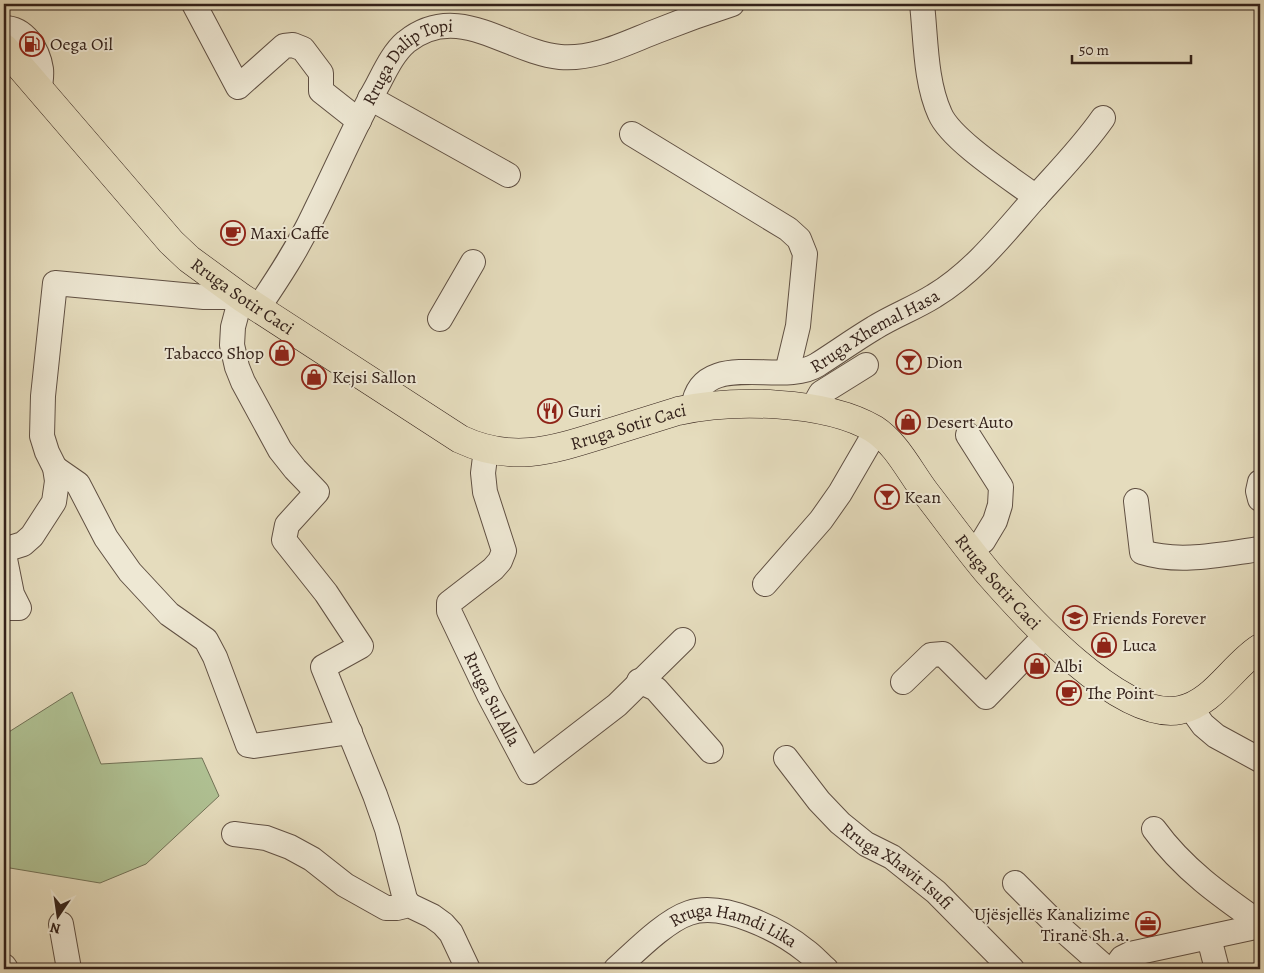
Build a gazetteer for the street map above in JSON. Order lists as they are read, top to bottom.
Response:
{
  "streets": {
    "main road": ["Rruga Sotir Caci"],
    "street": [
      "Rruga Dalip Topi",
      "Rruga Xhemal Hasa",
      "Rruga Sul Alla",
      "Rruga Xhavit Isufi",
      "Rruga Hamdi Lika"
    ]
  },
  "crossings": [
    ["Rruga Dalip Topi", "Rruga Sotir Caci"],
    ["Rruga Sotir Caci", "Rruga Xhemal Hasa"],
    ["Rruga Sotir Caci", "Rruga Sul Alla"]
  ],
  "places": {
    "fuel station": ["Oega Oil"],
    "cafe": ["Maxi Caffe", "The Point"],
    "shop": [
      "Tabacco Shop",
      "Kejsi Sallon",
      "Desert Auto",
      "Luca",
      "Albi"
    ],
    "bar": ["Dion", "Kean"],
    "restaurant": ["Guri"],
    "school or university": ["Friends Forever"],
    "office": ["Ujësjellës Kanalizime Tiranë Sh.a."]
  },
  "scale_bar": "50 m",
  "north": "bottom"
}
